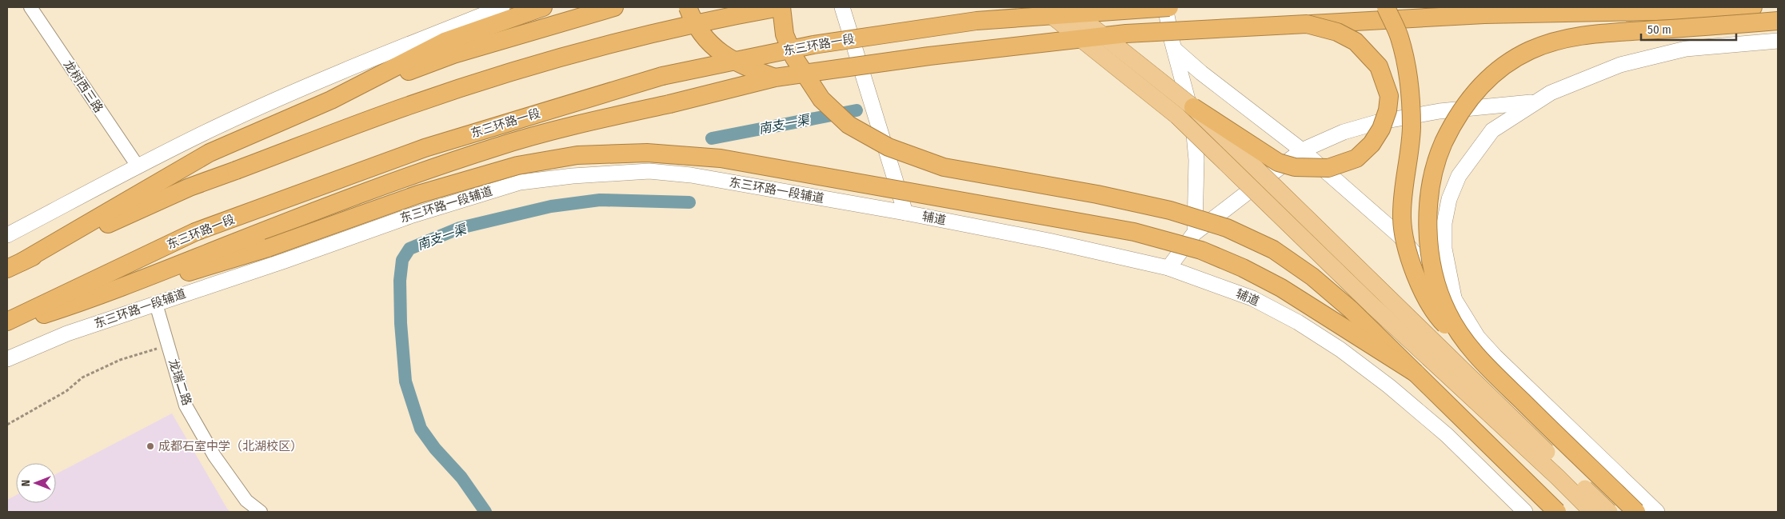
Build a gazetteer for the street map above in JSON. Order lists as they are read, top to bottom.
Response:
{
  "streets": {
    "highway": ["东三环路一段"],
    "main road": ["东三环路一段辅道", "辅道"],
    "street": ["龙树西三路", "龙瑞二路"]
  },
  "crossings": [
    ["东三环路一段辅道", "辅道"],
    ["东三环路一段辅道", "龙瑞二路"]
  ],
  "water": ["南支一渠"],
  "places": ["成都石室中学（北湖校区）"],
  "scale_bar": "50 m",
  "north": "left"
}
